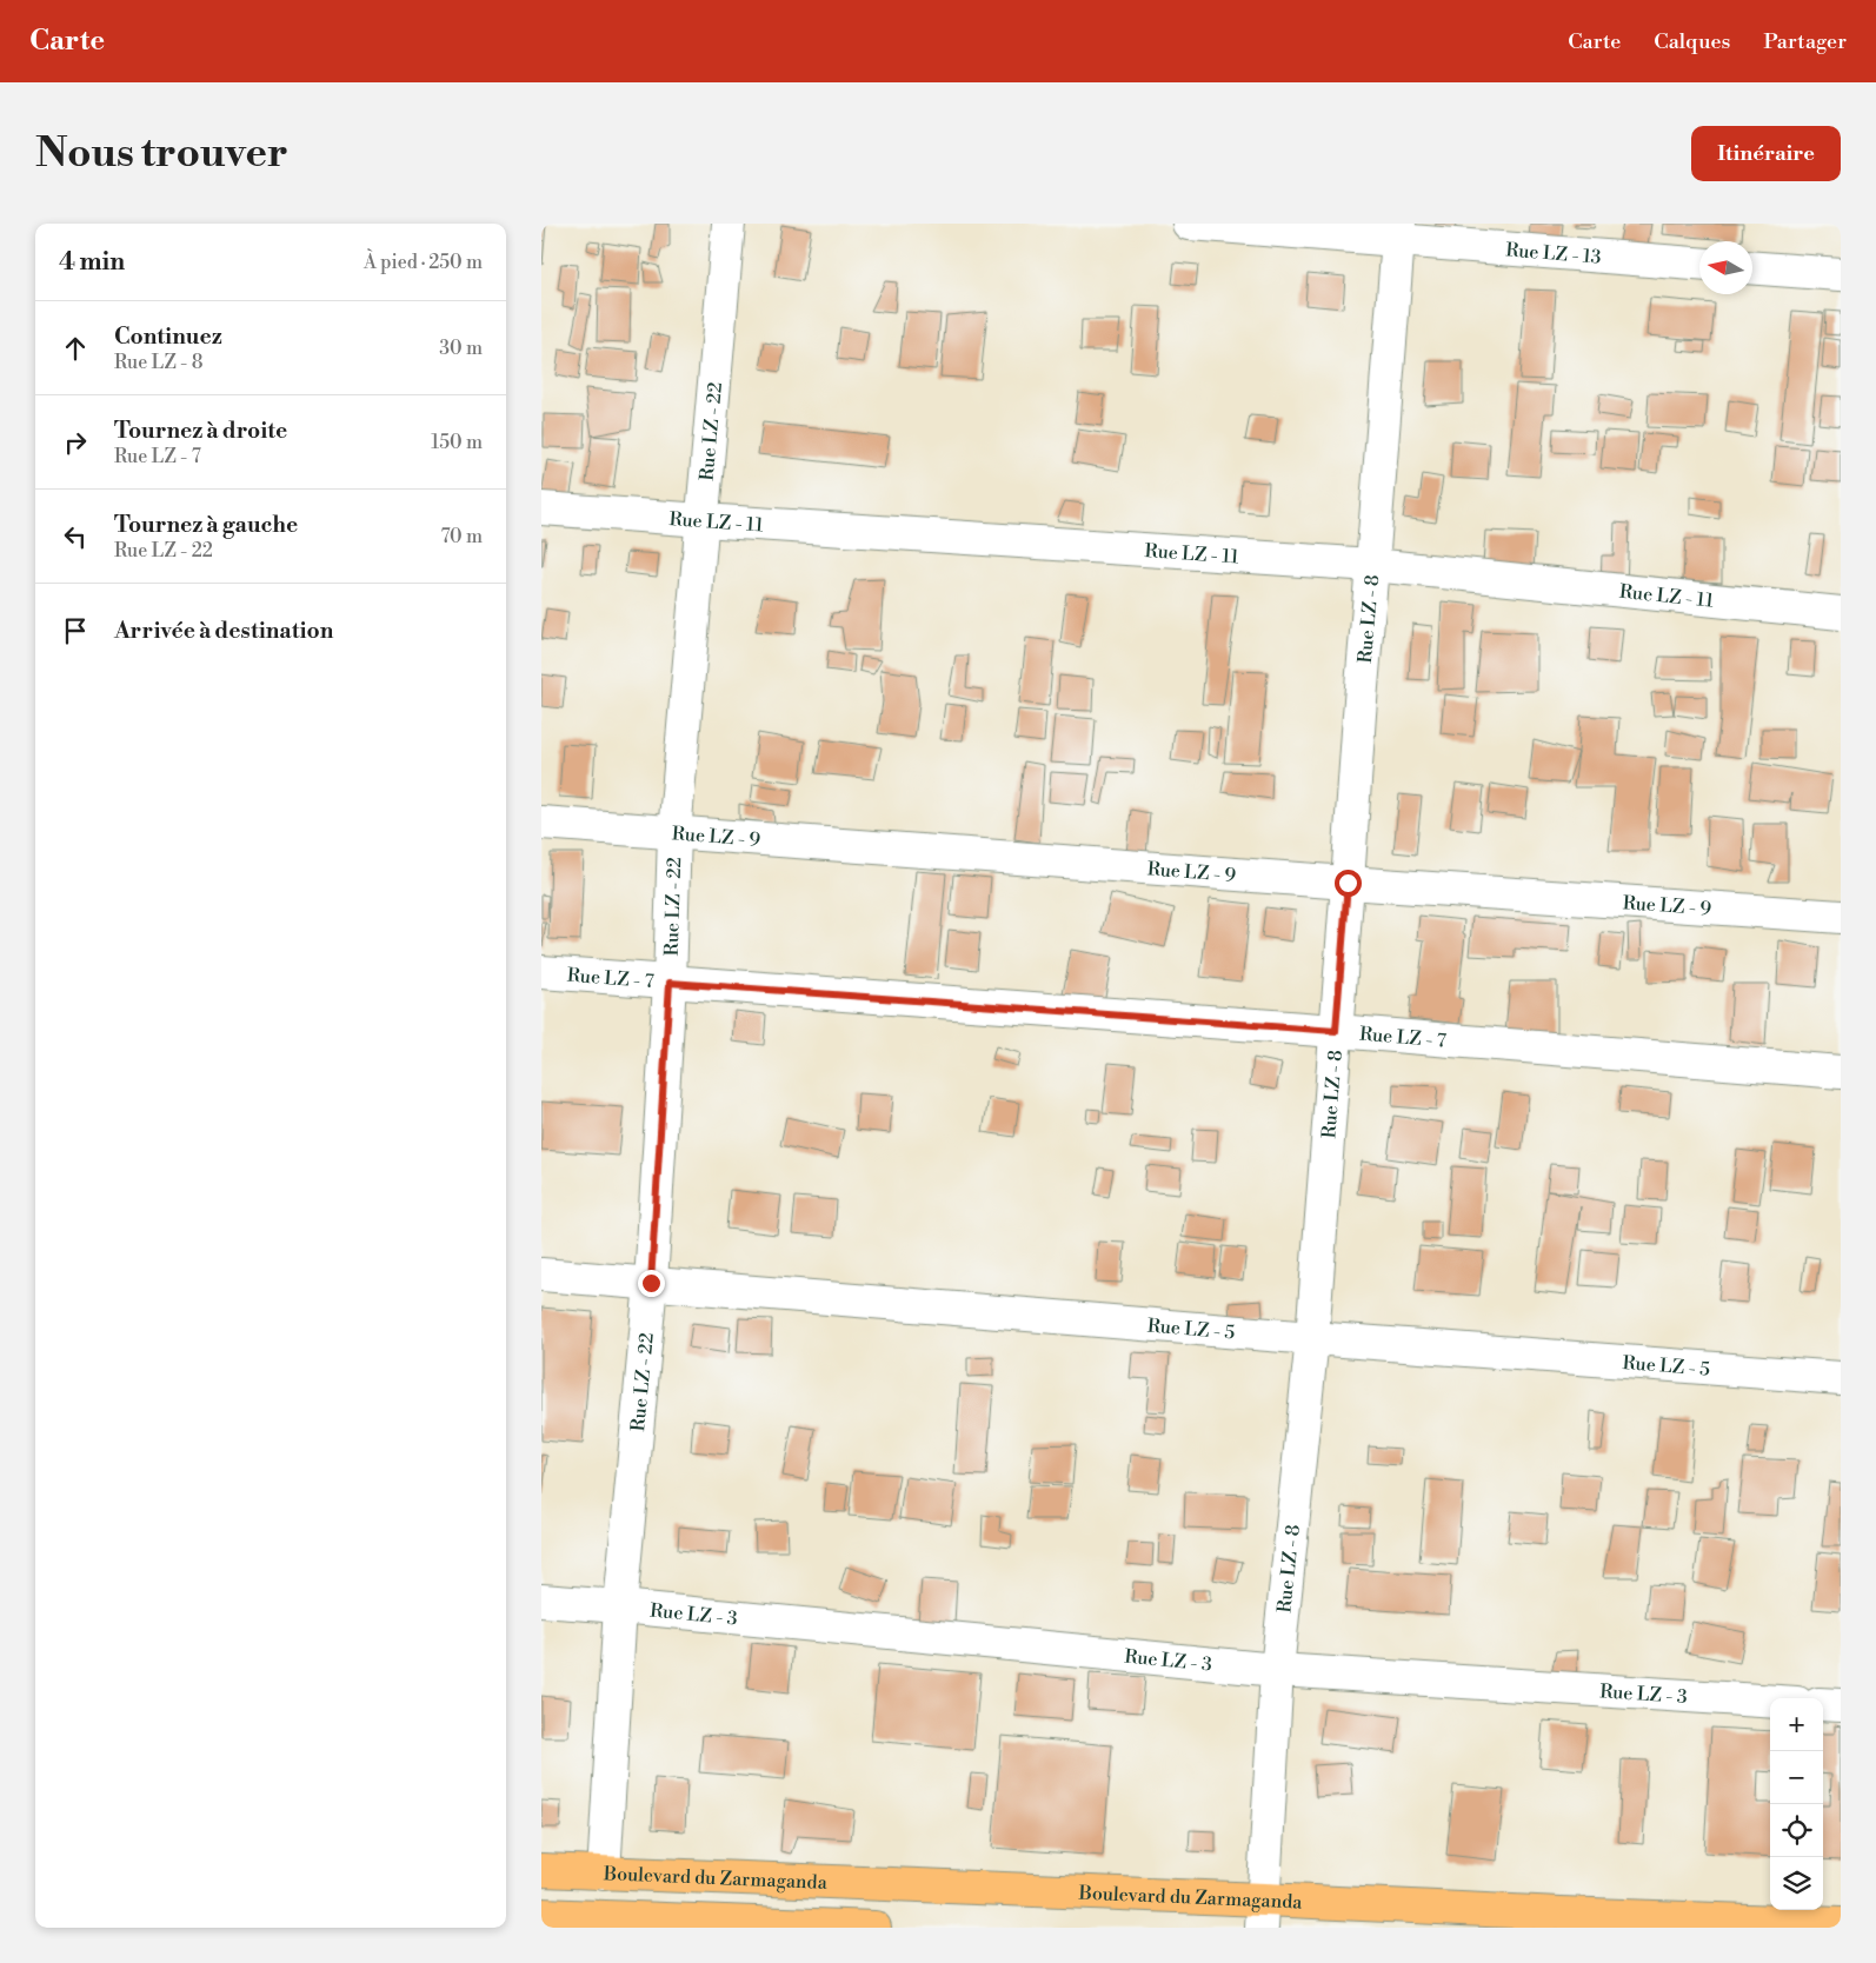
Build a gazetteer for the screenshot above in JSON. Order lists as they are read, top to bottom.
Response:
{
  "streets": {
    "main road": ["Boulevard du Zarmaganda"],
    "street": [
      "Rue LZ - 13",
      "Rue LZ - 22",
      "Rue LZ - 11",
      "Rue LZ - 8",
      "Rue LZ - 9",
      "Rue LZ - 7",
      "Rue LZ - 5",
      "Rue LZ - 3"
    ]
  },
  "crossings": [
    ["Rue LZ - 13", "Rue LZ - 8"],
    ["Rue LZ - 22", "Rue LZ - 11"],
    ["Rue LZ - 22", "Rue LZ - 9"],
    ["Rue LZ - 22", "Rue LZ - 7"],
    ["Rue LZ - 22", "Rue LZ - 5"],
    ["Rue LZ - 22", "Rue LZ - 3"],
    ["Rue LZ - 22", "Boulevard du Zarmaganda"],
    ["Rue LZ - 11", "Rue LZ - 8"],
    ["Rue LZ - 8", "Rue LZ - 9"],
    ["Rue LZ - 8", "Rue LZ - 7"],
    ["Rue LZ - 8", "Rue LZ - 5"],
    ["Rue LZ - 8", "Rue LZ - 3"],
    ["Rue LZ - 8", "Boulevard du Zarmaganda"]
  ],
  "north": "left",
  "page": {
    "header": "Carte",
    "nav": ["Carte", "Calques", "Partager"],
    "buttons": "Itinéraire",
    "title": "Nous trouver",
    "heading": ["4 min", "À pied · 250 m"],
    "list": [
      ["Continuez", "Rue LZ - 8", "30 m"],
      ["Tournez à droite", "Rue LZ - 7", "150 m"],
      ["Tournez à gauche", "Rue LZ - 22", "70 m"],
      "Arrivée à destination"
    ],
    "map_buttons": ["+", "−"]
  }
}
